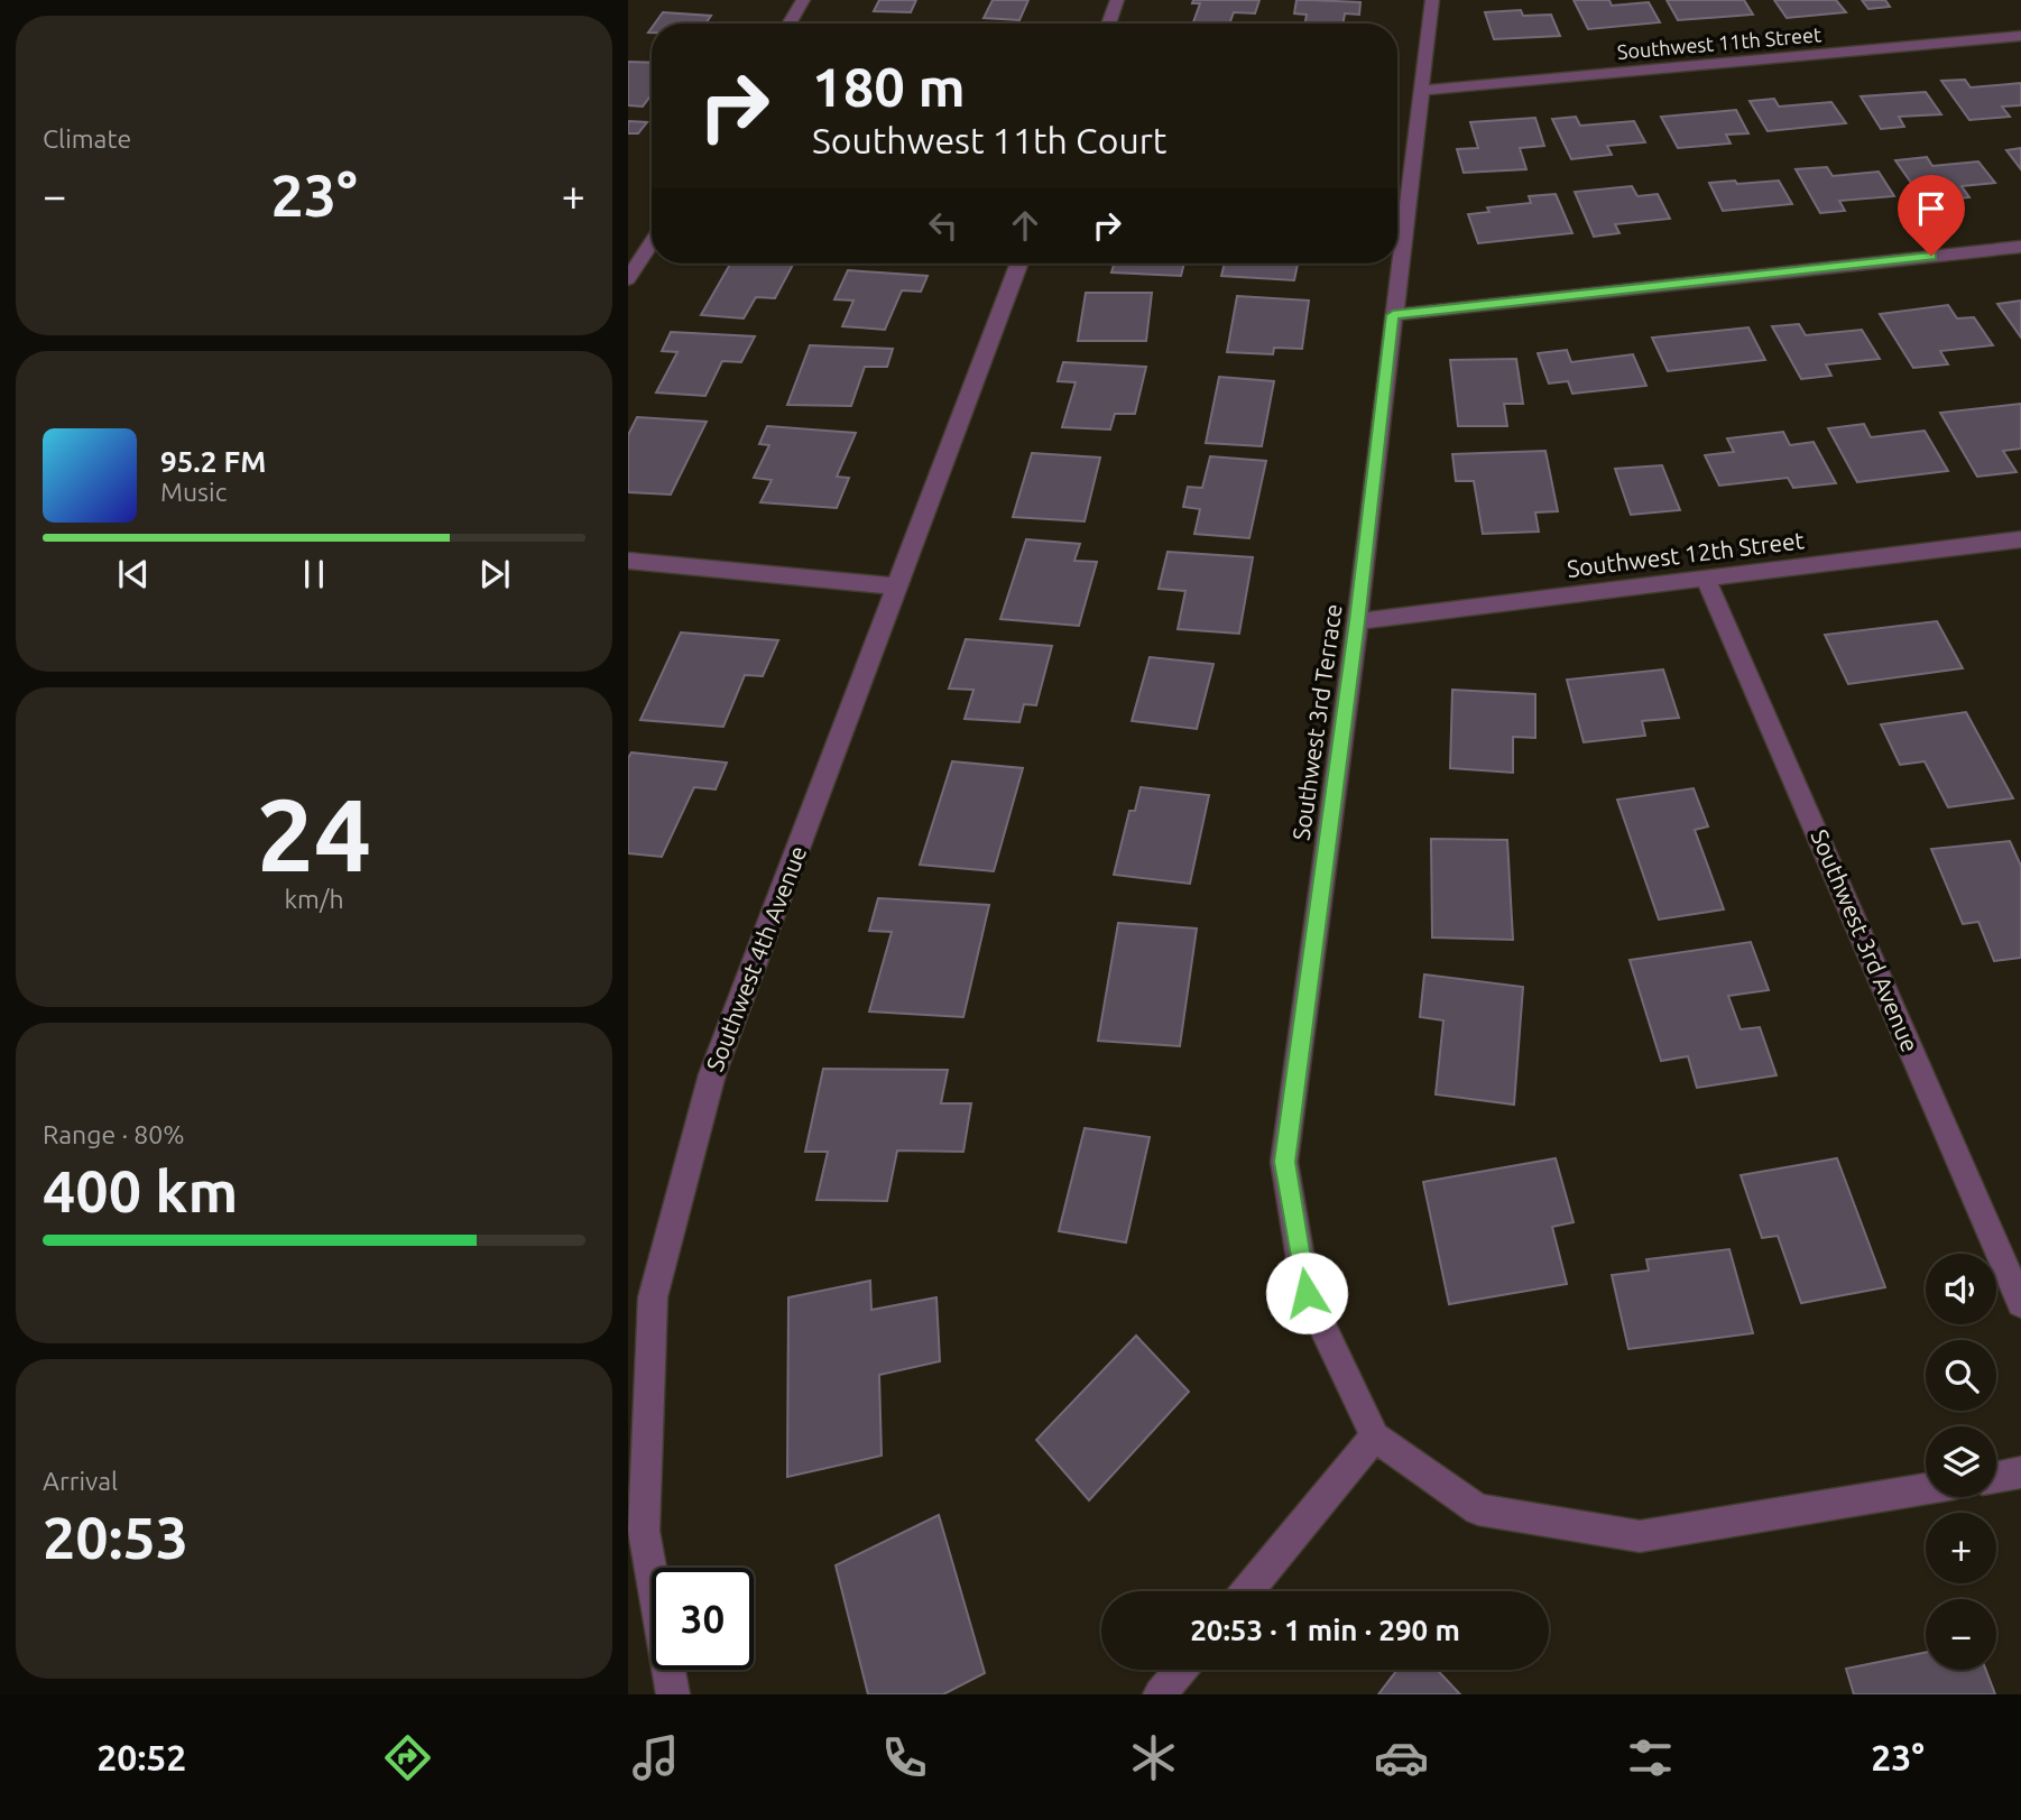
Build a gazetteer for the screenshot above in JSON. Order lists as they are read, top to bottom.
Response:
{
  "streets": {
    "street": [
      "Southwest 11th Street",
      "Southwest 12th Street",
      "Southwest 3rd Terrace",
      "Southwest 3rd Avenue",
      "Southwest 4th Avenue"
    ]
  },
  "crossings": [
    ["Southwest 11th Street", "Southwest 3rd Terrace"],
    ["Southwest 12th Street", "Southwest 3rd Terrace"],
    ["Southwest 12th Street", "Southwest 3rd Avenue"]
  ],
  "page": {
    "tile": [
      "Climate",
      ["24", "km/h"],
      ["Range · 80%", "400 km"],
      ["Arrival", "20:53"]
    ],
    "turn": ["180 m", "Southwest 11th Court"],
    "heat": ["−", "23°", "+"],
    "song": ["95.2 FM", "Music"],
    "map_buttons": ["+", "−"],
    "limit": "30",
    "trip": "20:53 · 1 min · 290 m",
    "tabs": ["20:52", "23°"]
  }
}
